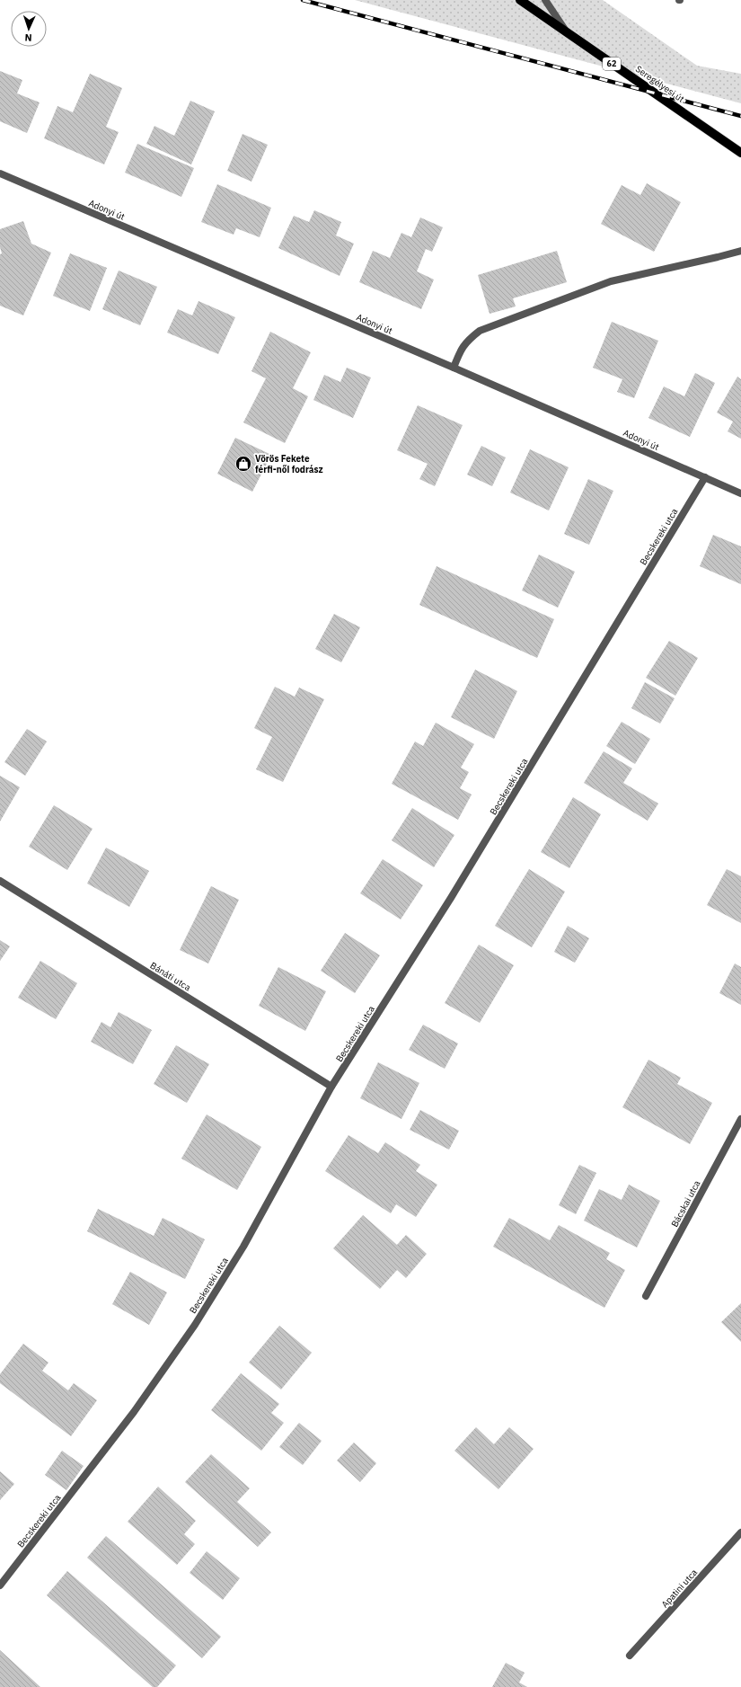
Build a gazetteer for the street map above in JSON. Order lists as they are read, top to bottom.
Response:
{
  "streets": {
    "main road": ["62", "Seregélyesi út"],
    "street": [
      "Adonyi út",
      "Becskereki utca",
      "Bánáti utca",
      "Bácskai utca",
      "Apatini utca"
    ]
  },
  "crossings": [
    ["Adonyi út", "Becskereki utca"],
    ["Becskereki utca", "Bánáti utca"]
  ],
  "places": {
    "shop": ["Vörös Fekete férfi-női fodrász"]
  },
  "north": "bottom"
}
